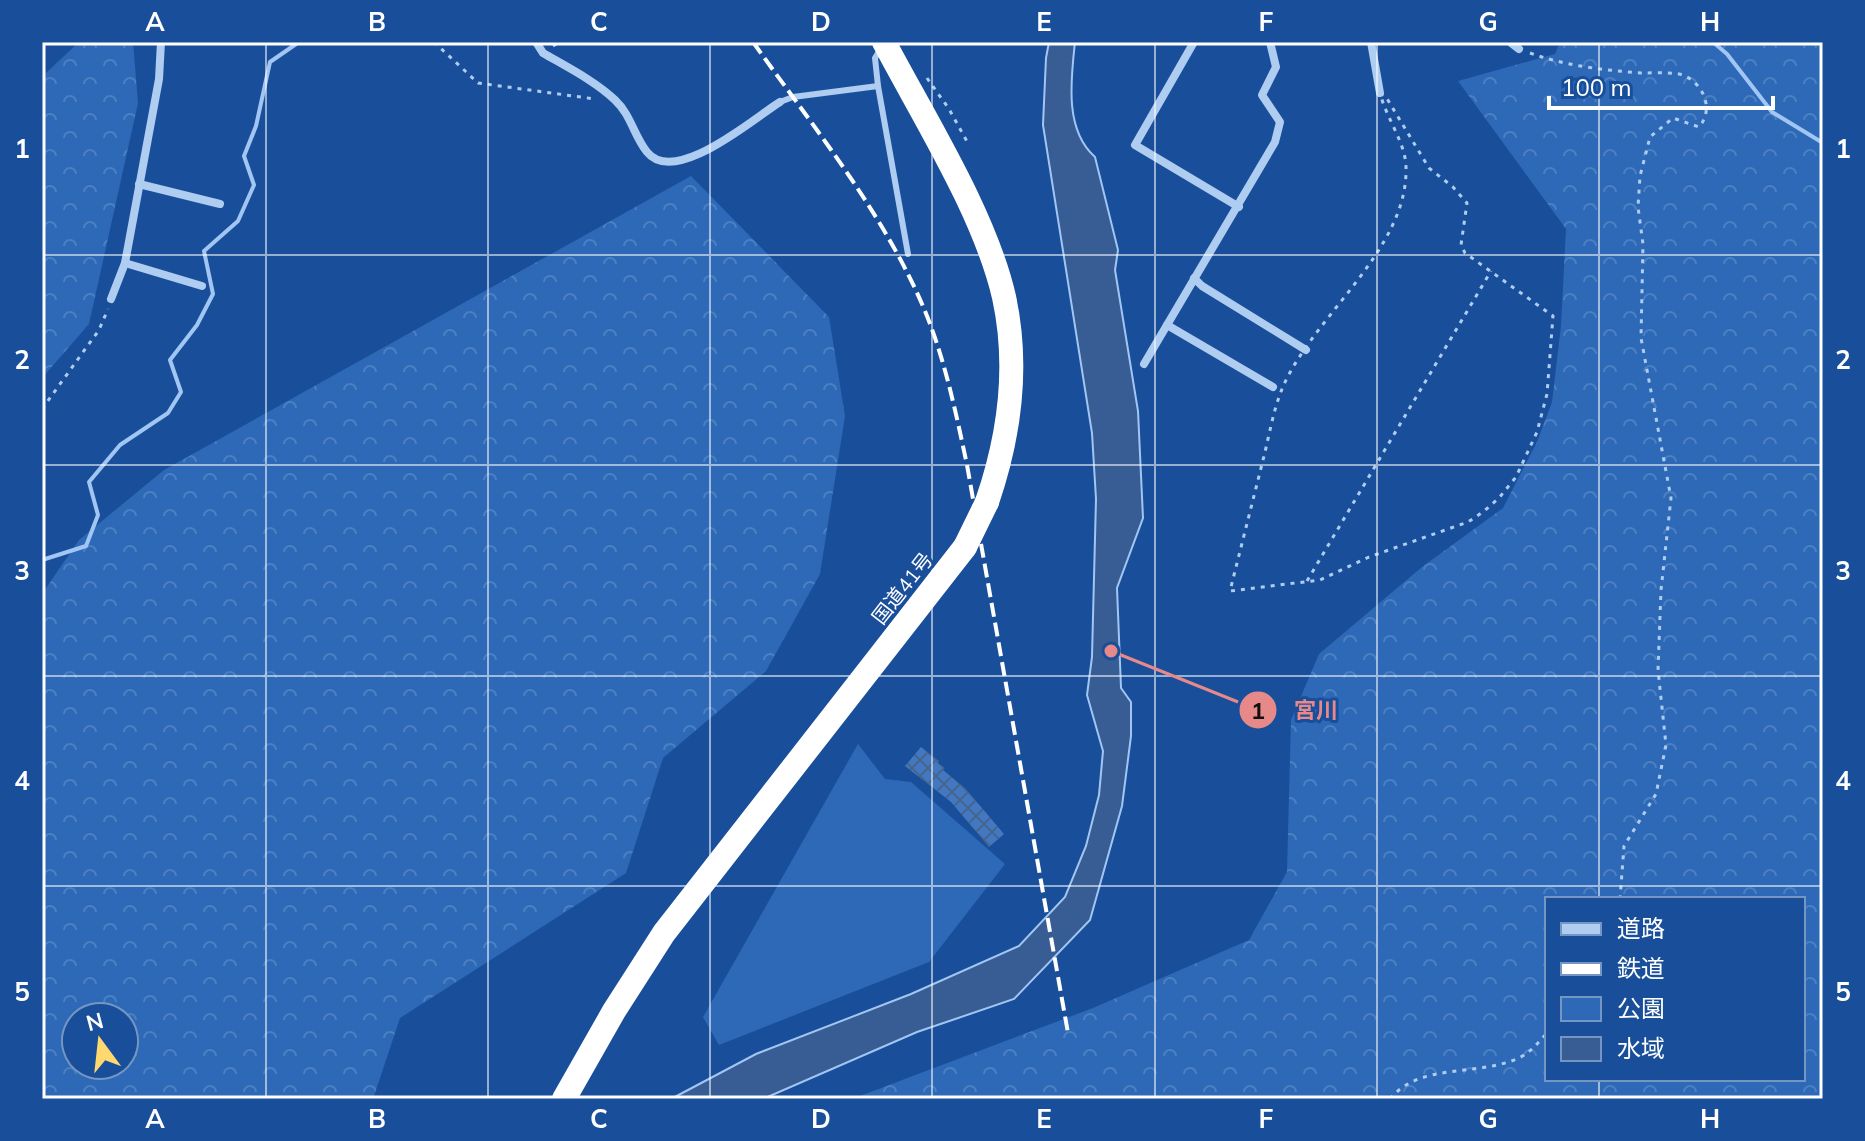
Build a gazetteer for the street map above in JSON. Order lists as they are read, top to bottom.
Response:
{
  "streets": {
    "highway": ["国道41号"]
  },
  "places": ["宮川"],
  "legend": [
    "道路",
    "鉄道",
    "公園",
    "水域"
  ],
  "scale_bar": "100 m",
  "north": "top",
  "grid": {
    "columns": [
      "A",
      "B",
      "C",
      "D",
      "E",
      "F",
      "G",
      "H"
    ],
    "rows": [
      "1",
      "2",
      "3",
      "4",
      "5"
    ]
  }
}
